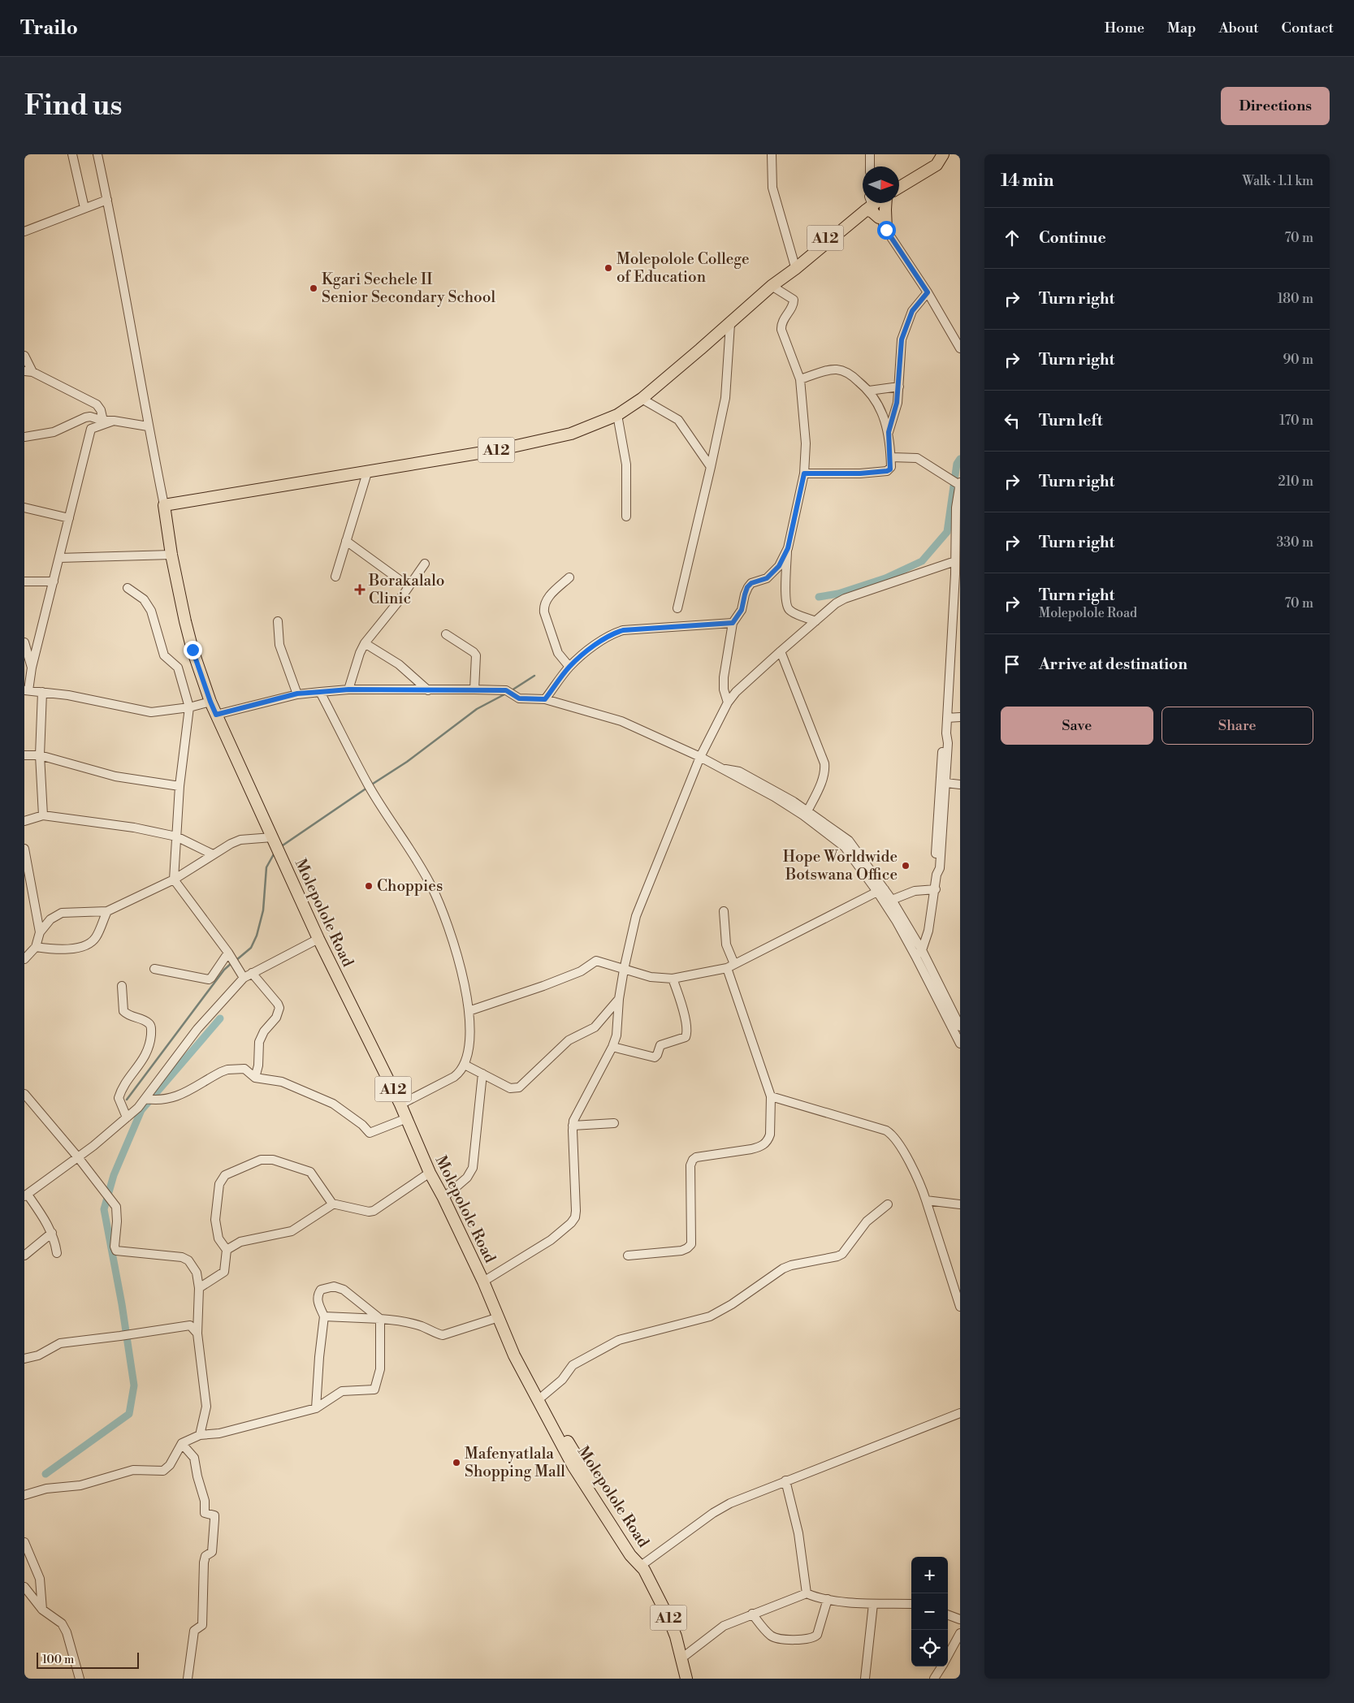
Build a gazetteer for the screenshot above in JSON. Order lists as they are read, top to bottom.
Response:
{
  "streets": {
    "main road": ["A12", "Molepolole Road"]
  },
  "crossings": [
    ["A12", "Molepolole Road"]
  ],
  "places": {
    "other": [
      "Molepolole College of Education",
      "Kgari Sechele II Senior Secondary School",
      "Hope Worldwide Botswana Office",
      "Choppies",
      "Mafenyatlala Shopping Mall"
    ],
    "health": ["Borakalalo Clinic"]
  },
  "scale_bar": "100 m",
  "north": "right",
  "page": {
    "header": "Trailo",
    "nav": [
      "Home",
      "Map",
      "About",
      "Contact"
    ],
    "buttons": [
      "Directions",
      ["Save", "Share"]
    ],
    "title": "Find us",
    "heading": ["14 min", "Walk · 1.1 km"],
    "list": [
      ["Continue", "70 m"],
      ["Turn right", "180 m"],
      ["Turn right", "90 m"],
      ["Turn left", "170 m"],
      ["Turn right", "210 m"],
      ["Turn right", "330 m"],
      ["Turn right", "Molepolole Road", "70 m"],
      "Arrive at destination"
    ],
    "map_buttons": ["+", "−"],
    "scale": "100 m"
  }
}
